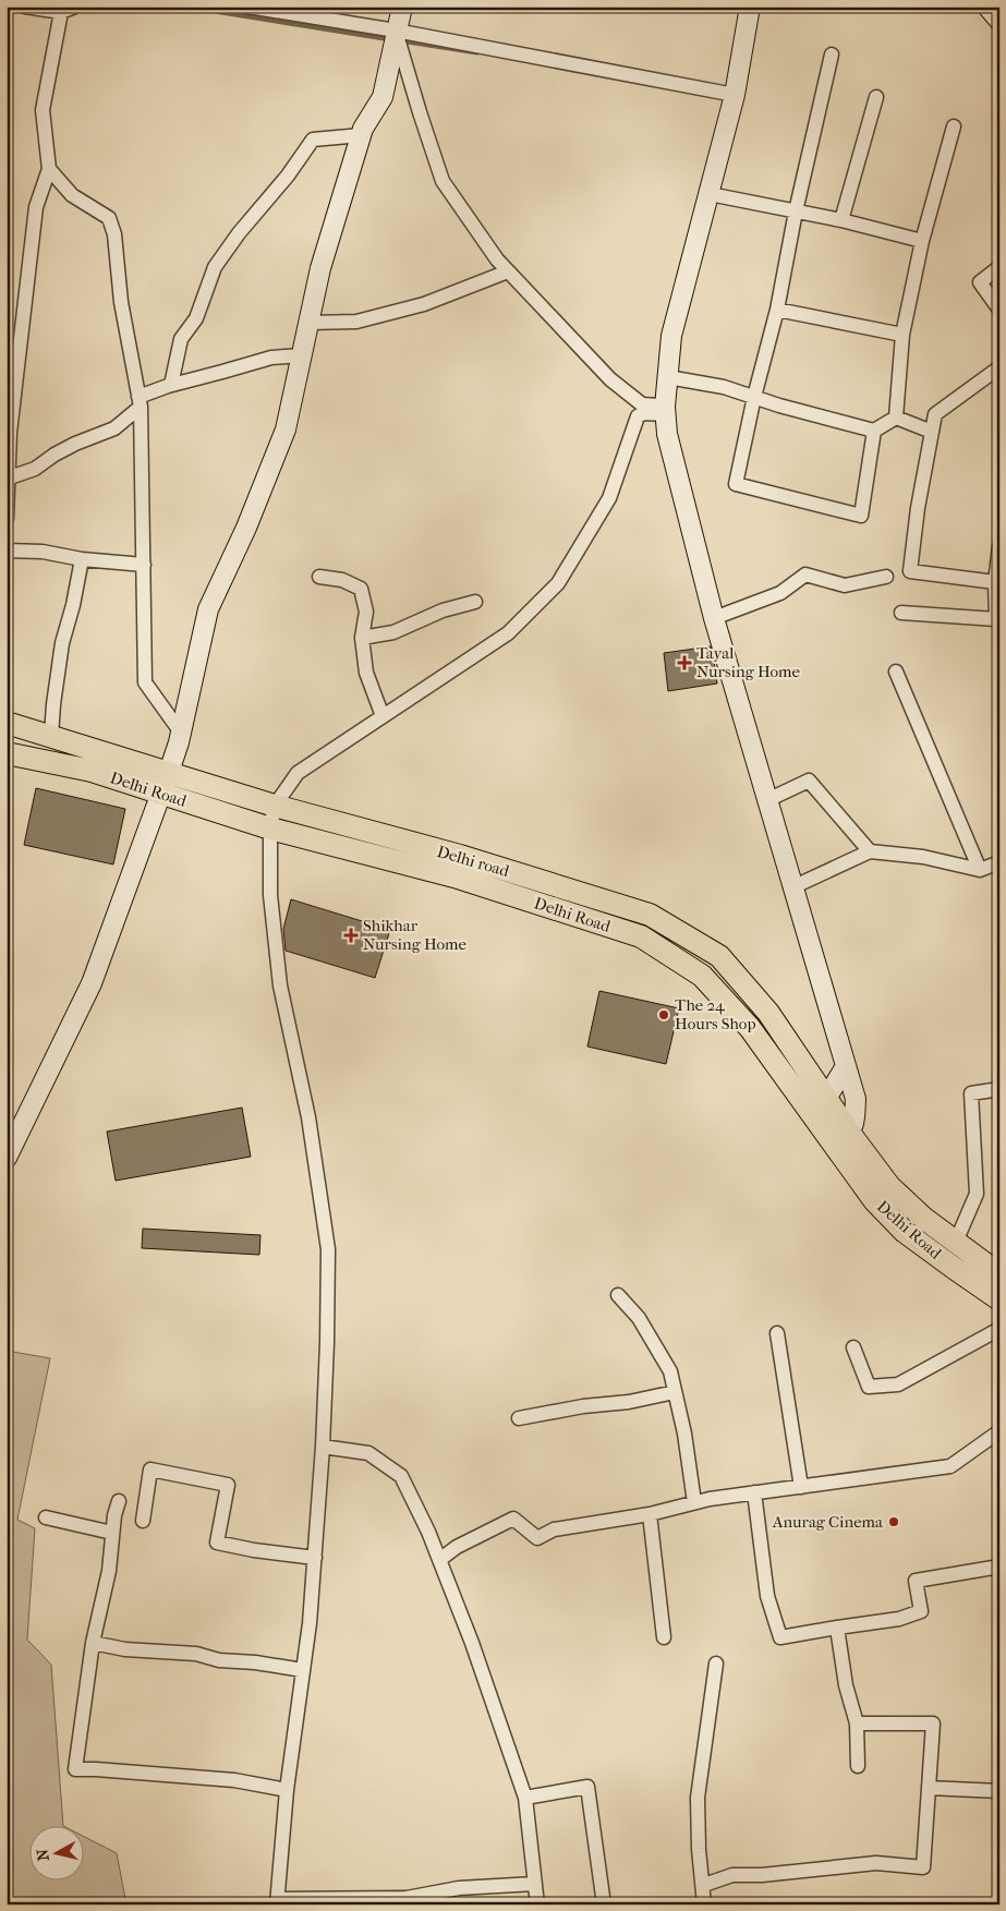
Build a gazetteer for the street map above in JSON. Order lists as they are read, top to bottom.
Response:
{
  "streets": {
    "main road": ["Delhi Road", "Delhi road"]
  },
  "crossings": [
    ["Delhi Road", "Delhi road"]
  ],
  "places": {
    "health": ["Tayal Nursing Home", "Shikhar Nursing Home"],
    "other": ["The 24 Hours Shop", "Anurag Cinema"]
  },
  "north": "left"
}
